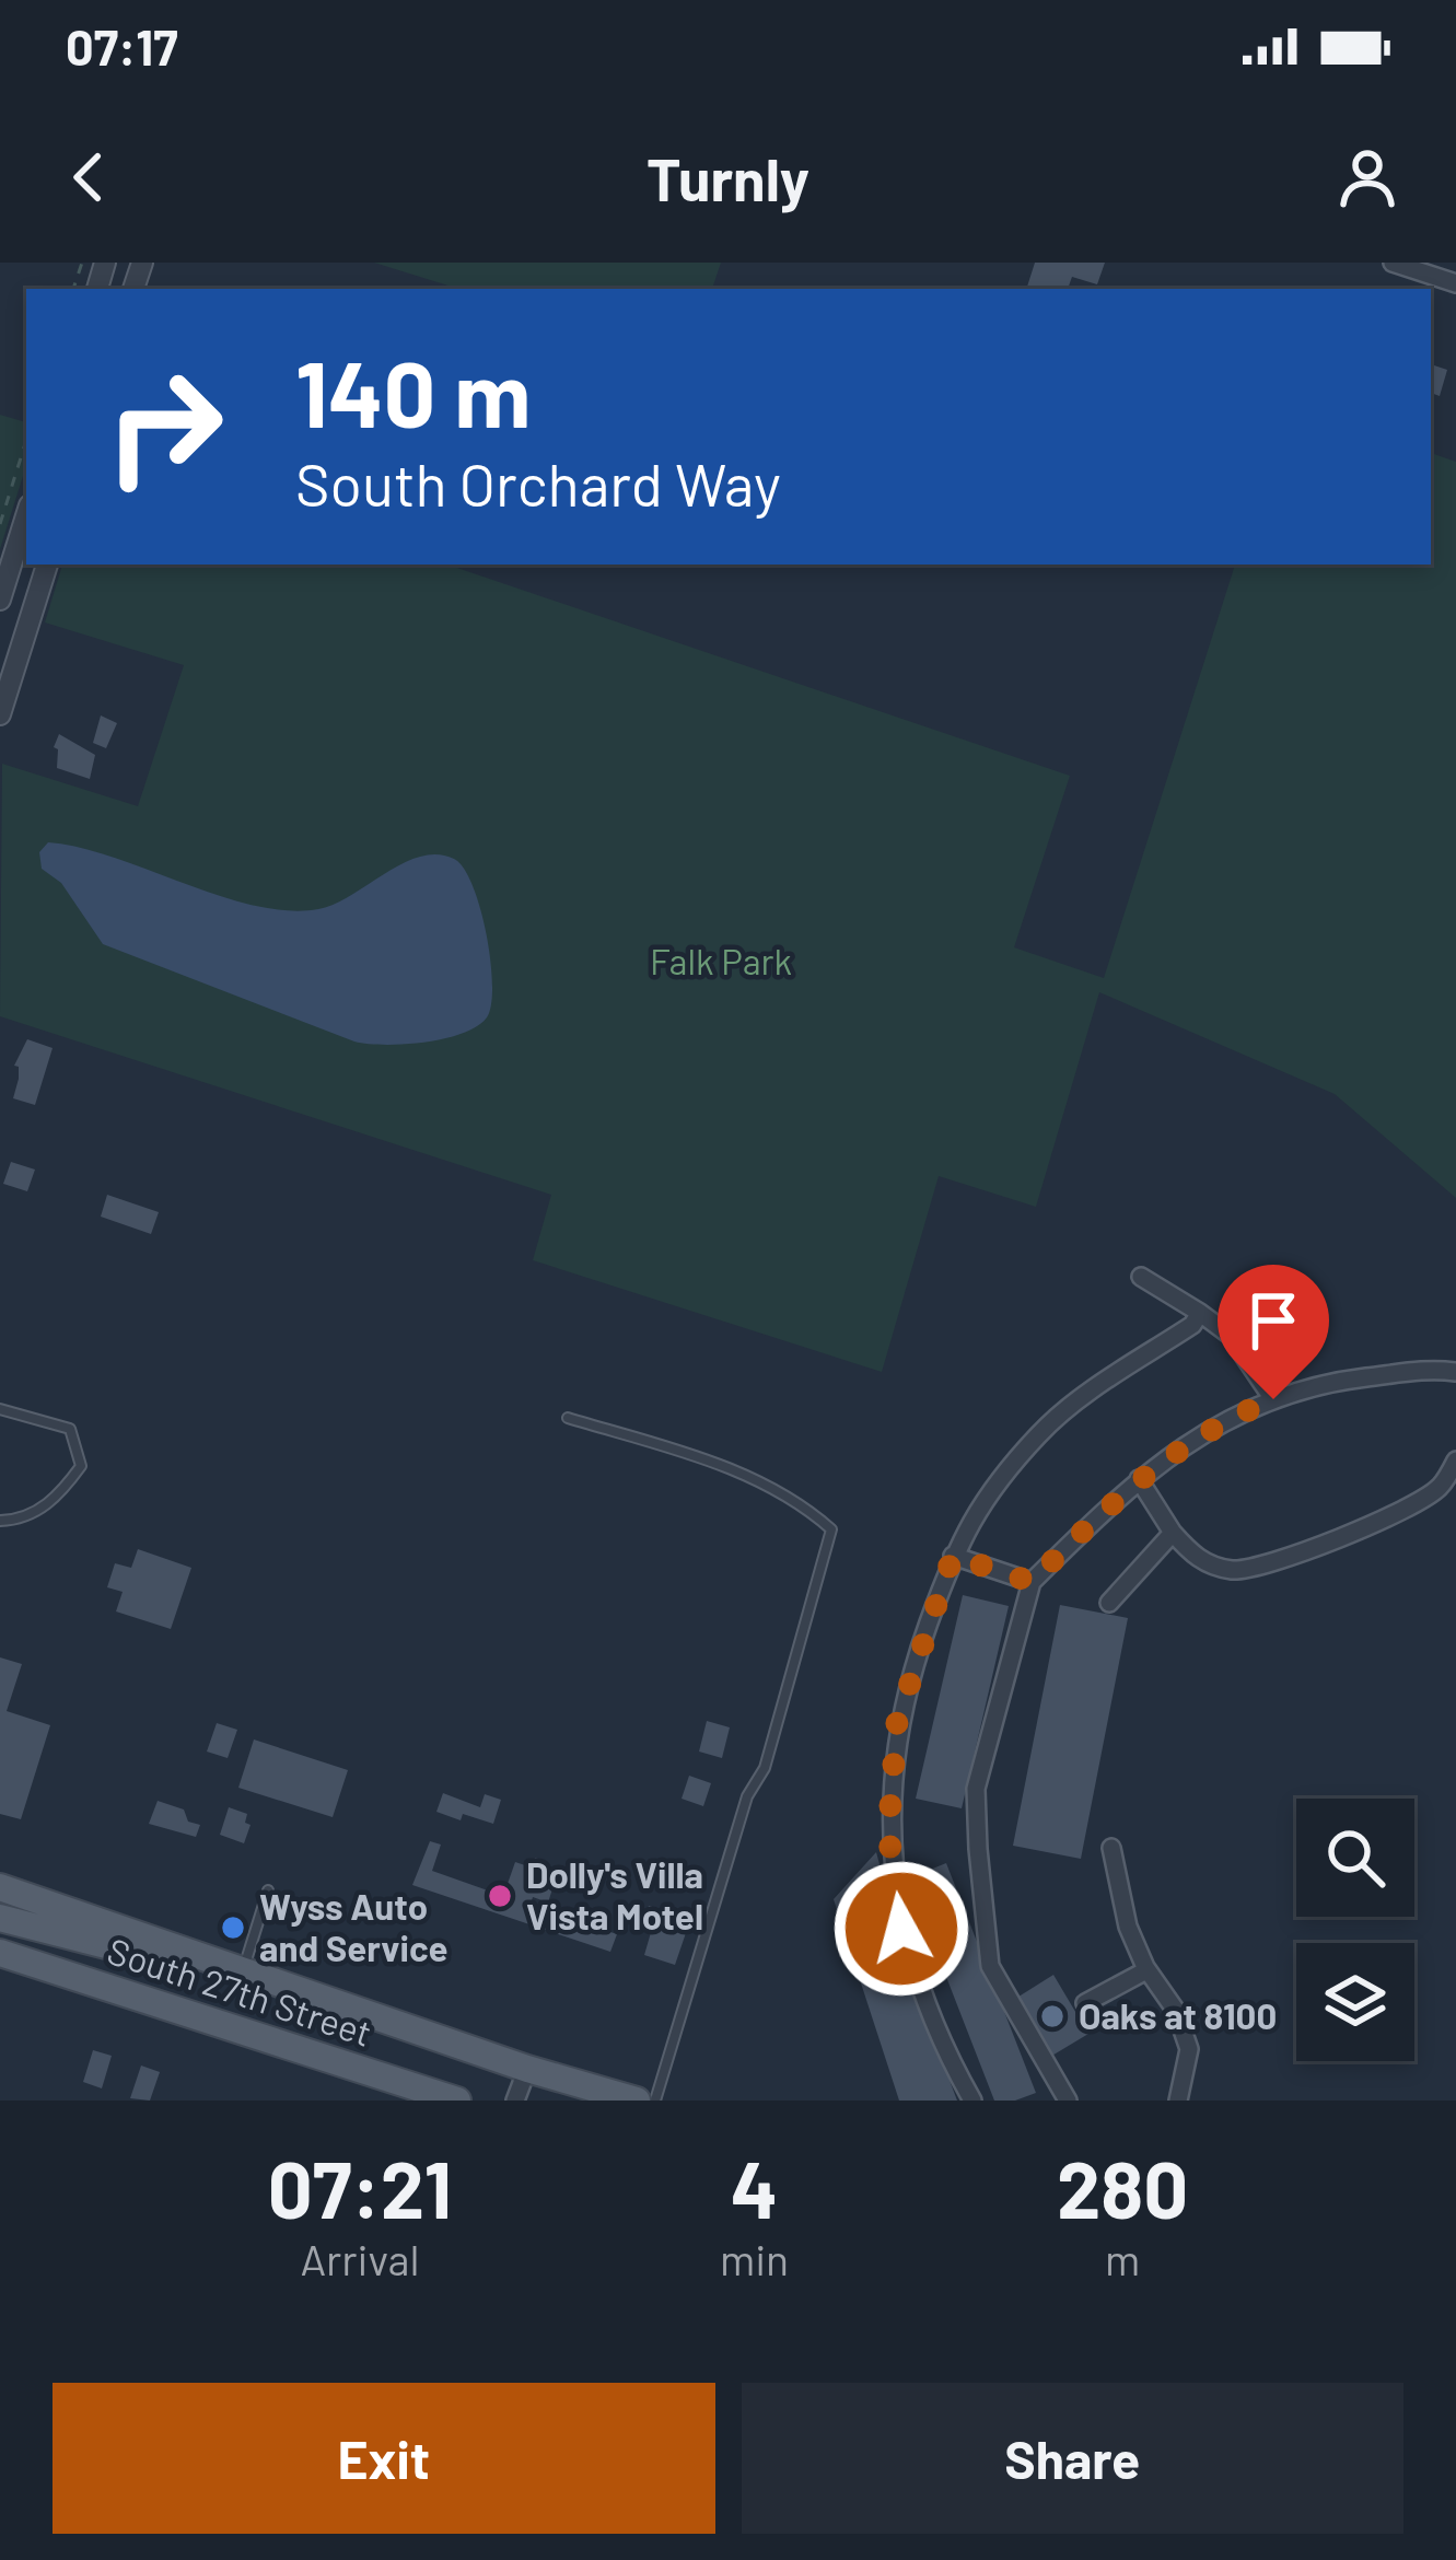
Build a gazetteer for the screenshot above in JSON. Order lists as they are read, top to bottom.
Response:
{
  "streets": {
    "main road": ["South 27th Street"]
  },
  "parks": ["Falk Park"],
  "places": ["Dolly's Villa Vista Motel", "Wyss Auto and Service", "Oaks at 8100"],
  "page": {
    "status": "07:17",
    "header": "Turnly",
    "turn": ["140 m", "South Orchard Way"],
    "eta": [
      "07:21",
      "Arrival",
      "4",
      "min",
      "280",
      "m"
    ],
    "buttons": ["Exit", "Share"]
  }
}
